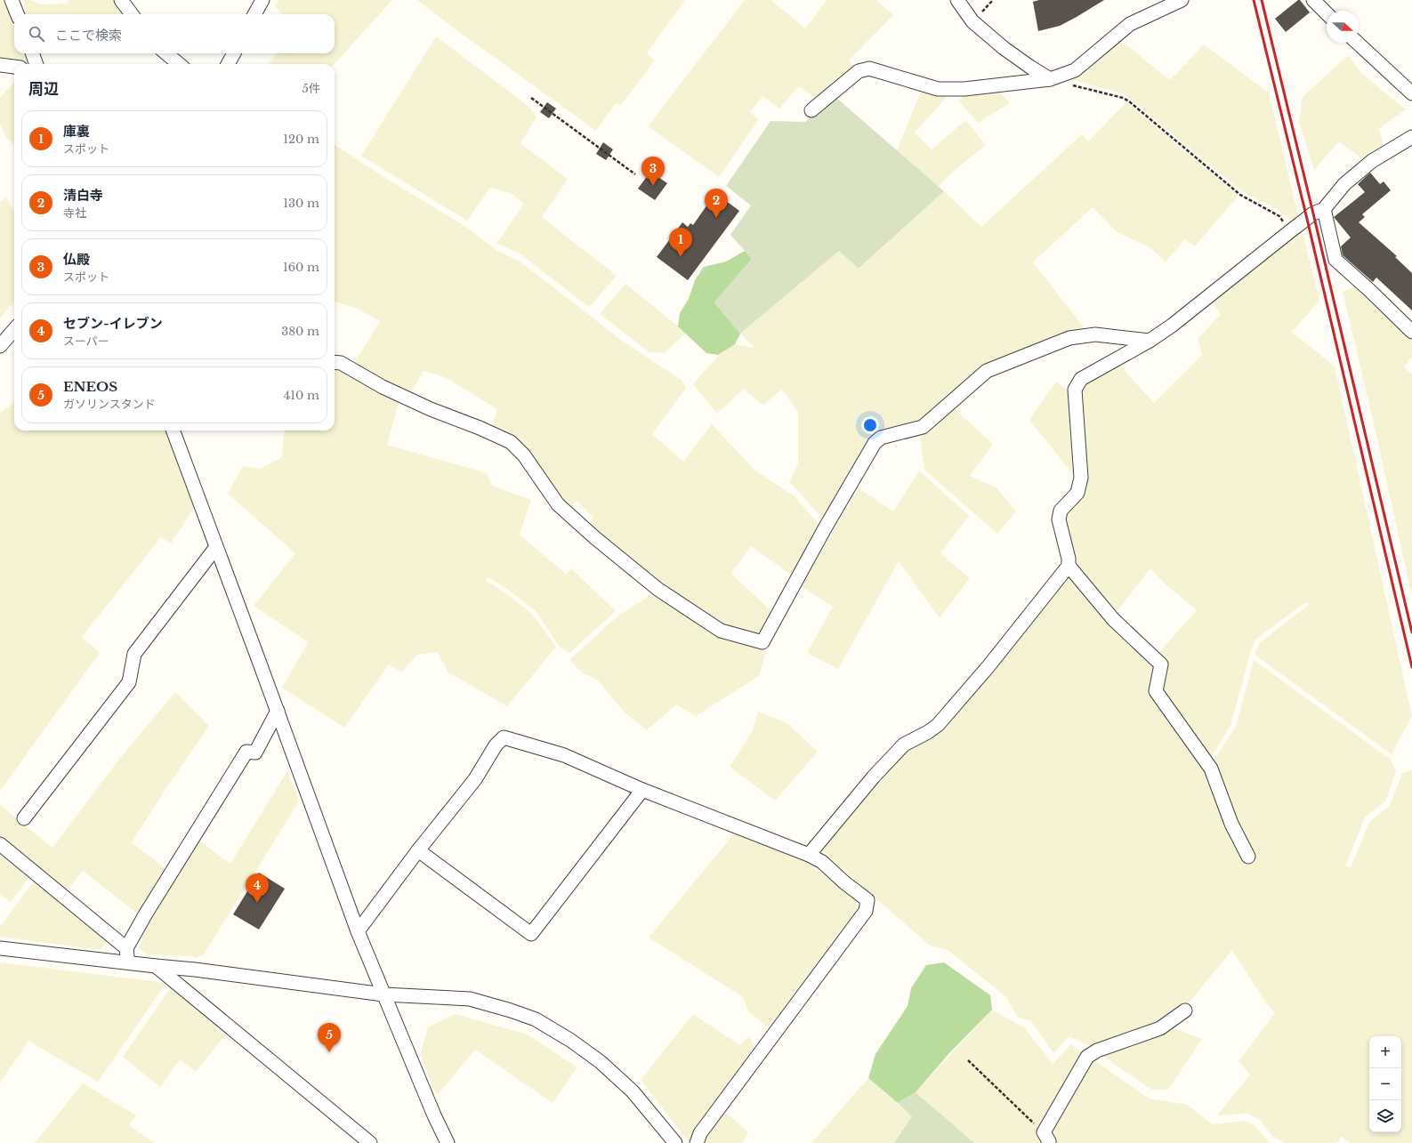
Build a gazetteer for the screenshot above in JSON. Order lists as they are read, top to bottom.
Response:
{
  "north": "right",
  "page": {
    "search": "ここで検索",
    "heading": ["周辺", "5件"],
    "list": [
      {
        "mark": "1",
        "name": "庫裏",
        "note": "スポット",
        "value": "120 m"
      },
      {
        "mark": "2",
        "name": "清白寺",
        "note": "寺社",
        "value": "130 m"
      },
      {
        "mark": "3",
        "name": "仏殿",
        "note": "スポット",
        "value": "160 m"
      },
      {
        "mark": "4",
        "name": "セブン-イレブン",
        "note": "スーパー",
        "value": "380 m"
      },
      {
        "mark": "5",
        "name": "ENEOS",
        "note": "ガソリンスタンド",
        "value": "410 m"
      }
    ],
    "pins": [
      "3",
      "2",
      "1",
      "4",
      "5"
    ],
    "map_buttons": ["+", "−"]
  }
}
